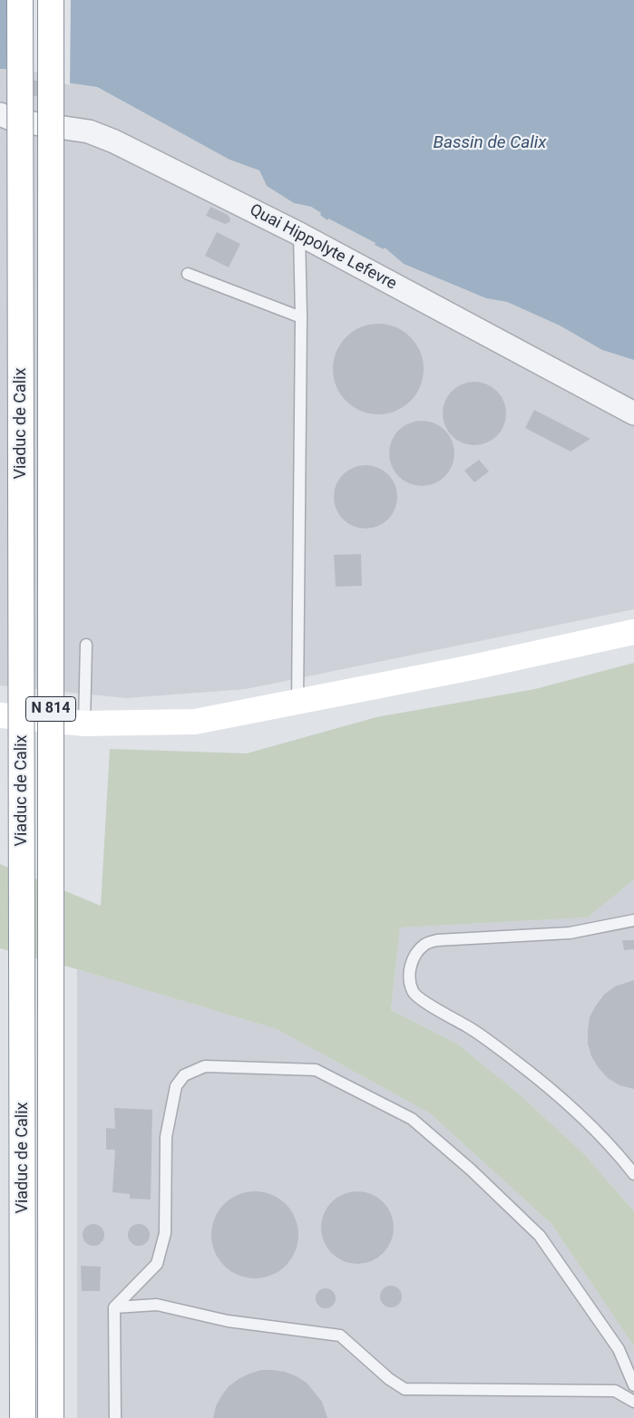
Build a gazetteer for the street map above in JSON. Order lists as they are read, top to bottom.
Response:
{
  "streets": {
    "main road": ["Viaduc de Calix", "N 814"],
    "street": ["Quai Hippolyte Lefevre"]
  },
  "water": ["Bassin de Calix"]
}
